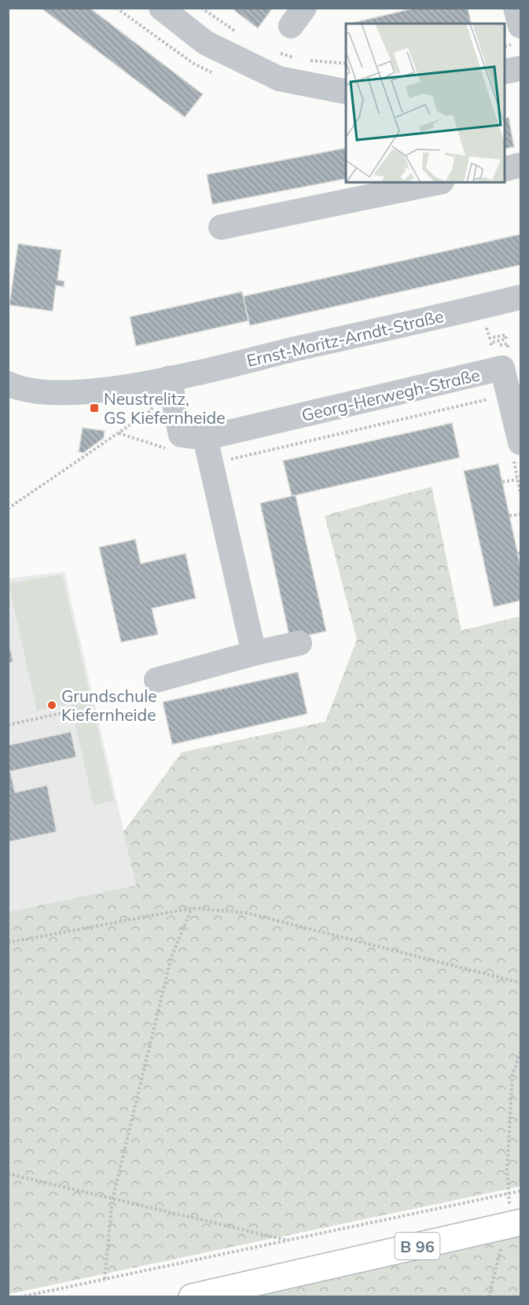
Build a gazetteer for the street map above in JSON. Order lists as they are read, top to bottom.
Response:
{
  "streets": {
    "main road": ["B 96"],
    "street": ["Ernst-Moritz-Arndt-Straße", "Georg-Herwegh-Straße"]
  },
  "places": {
    "transit": ["Neustrelitz, GS Kiefernheide"],
    "other": ["Grundschule Kiefernheide"]
  }
}
